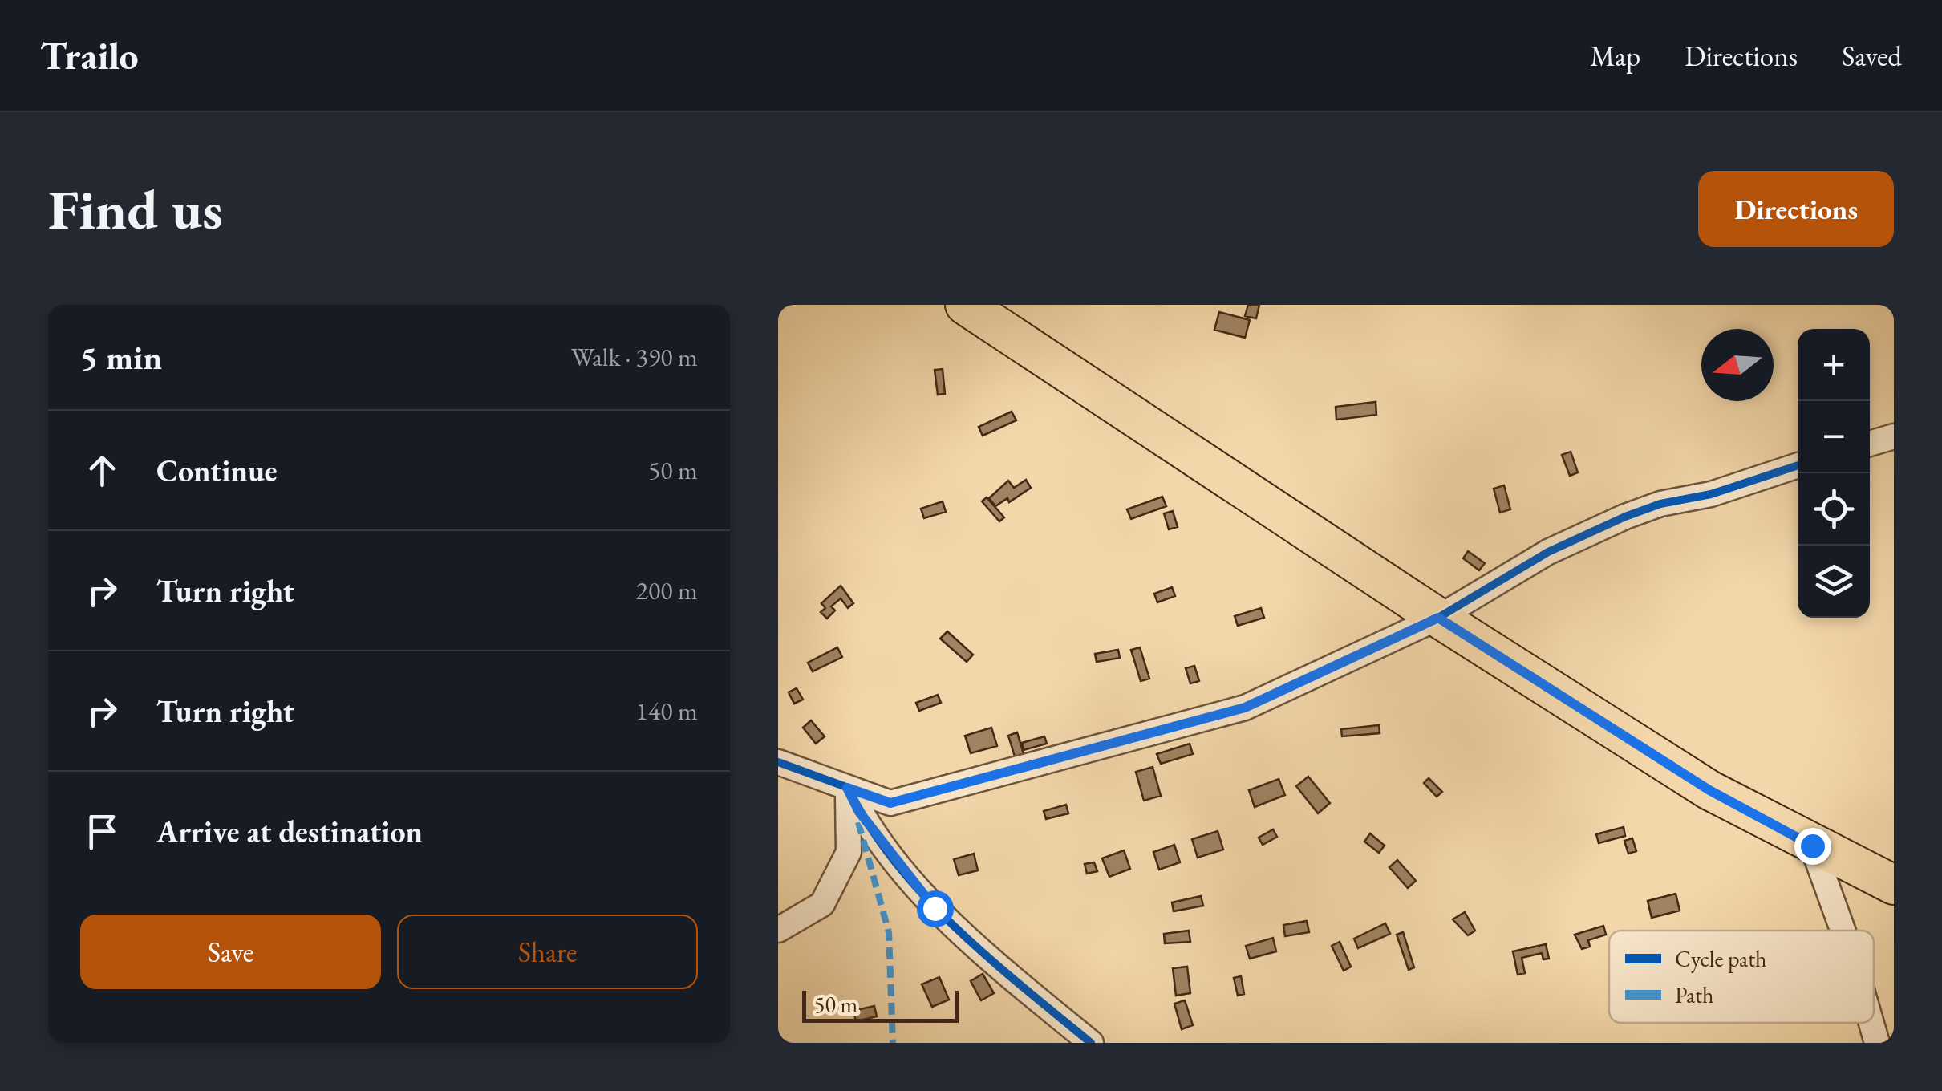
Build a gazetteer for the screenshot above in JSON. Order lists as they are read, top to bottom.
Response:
{
  "legend": ["Cycle path", "Path"],
  "scale_bar": "50 m",
  "north": "left",
  "page": {
    "header": "Trailo",
    "nav": ["Map", "Directions", "Saved"],
    "buttons": [
      "Directions",
      ["Save", "Share"]
    ],
    "title": "Find us",
    "heading": ["5 min", "Walk · 390 m"],
    "map_buttons": ["+", "−"],
    "list": [
      ["Continue", "50 m"],
      ["Turn right", "200 m"],
      ["Turn right", "140 m"],
      "Arrive at destination"
    ],
    "scale": "50 m"
  }
}
